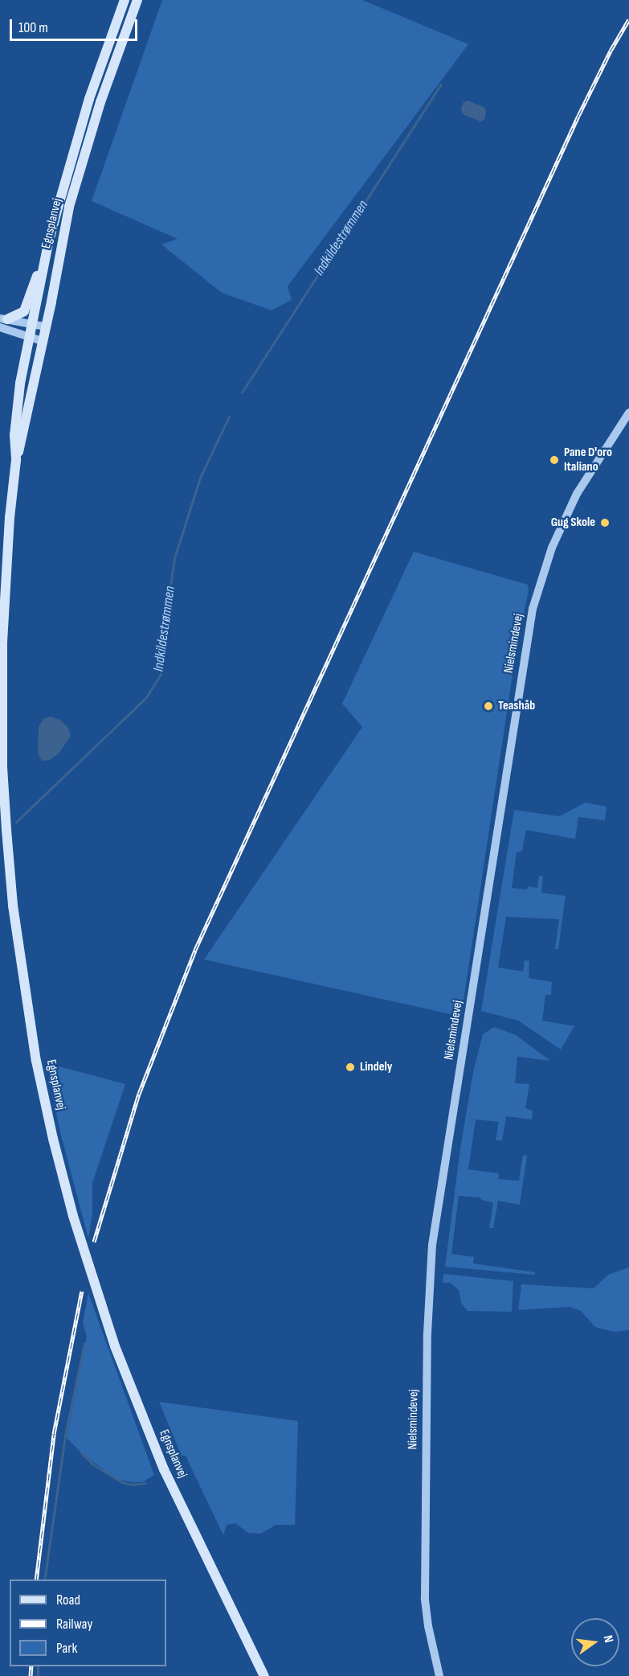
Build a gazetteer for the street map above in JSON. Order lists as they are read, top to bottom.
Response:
{
  "streets": {
    "main road": ["Egnsplanvej"],
    "street": ["Nielsmindevej"]
  },
  "water": ["Indkildestrømmen"],
  "places": [
    "Pane D'oro Italiano",
    "Gug Skole",
    "Teashåb",
    "Lindely"
  ],
  "legend": ["Road", "Railway", "Park"],
  "scale_bar": "100 m",
  "north": "right"
}
